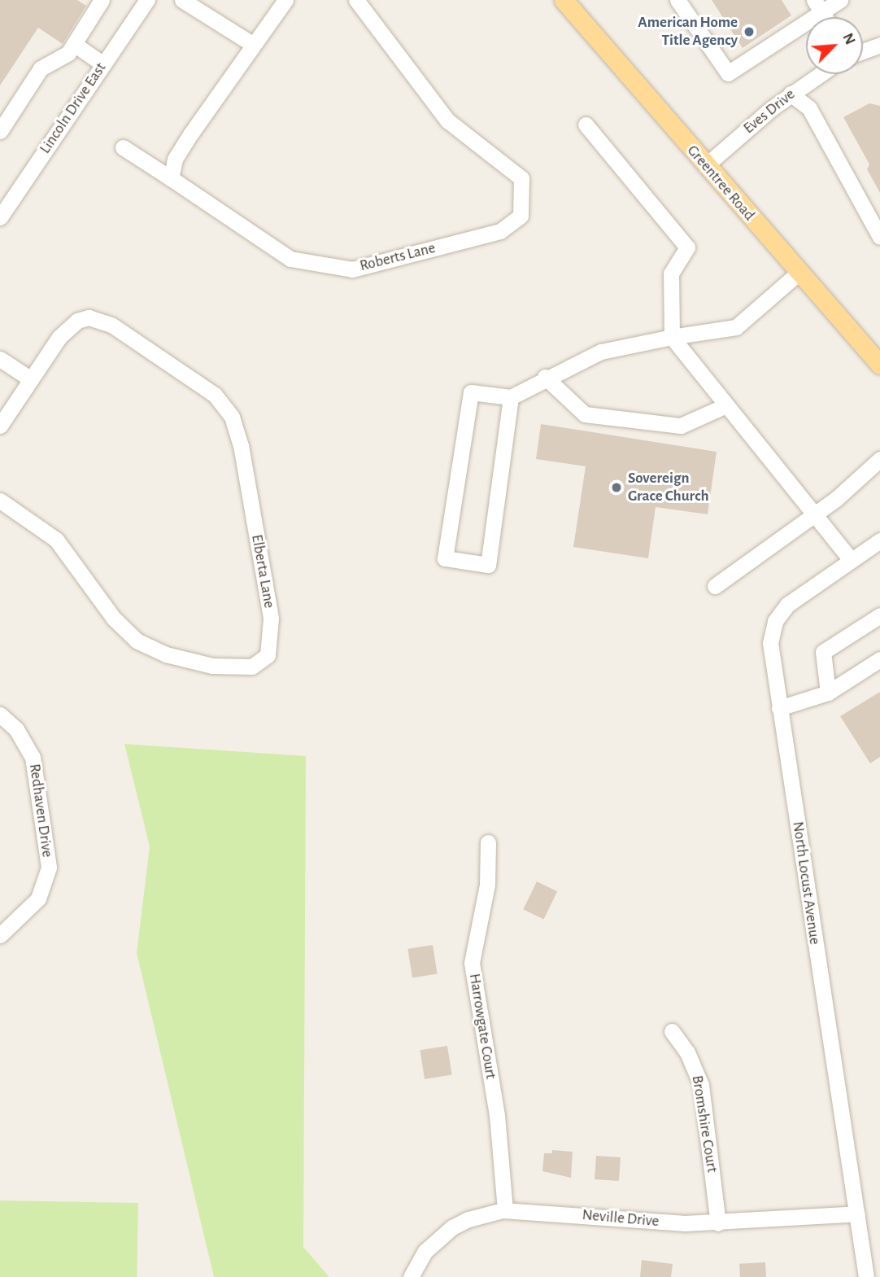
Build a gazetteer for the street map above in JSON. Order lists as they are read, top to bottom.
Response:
{
  "streets": {
    "main road": ["Greentree Road"],
    "street": [
      "Lincoln Drive East",
      "Eves Drive",
      "Roberts Lane",
      "Elberta Lane",
      "Redhaven Drive",
      "North Locust Avenue",
      "Harrowgate Court",
      "Bromshire Court",
      "Neville Drive"
    ]
  },
  "crossings": [
    ["Eves Drive", "Greentree Road"],
    ["North Locust Avenue", "Neville Drive"],
    ["Harrowgate Court", "Neville Drive"],
    ["Bromshire Court", "Neville Drive"]
  ],
  "places": ["American Home Title Agency", "Sovereign Grace Church"],
  "north": "top right"
}
